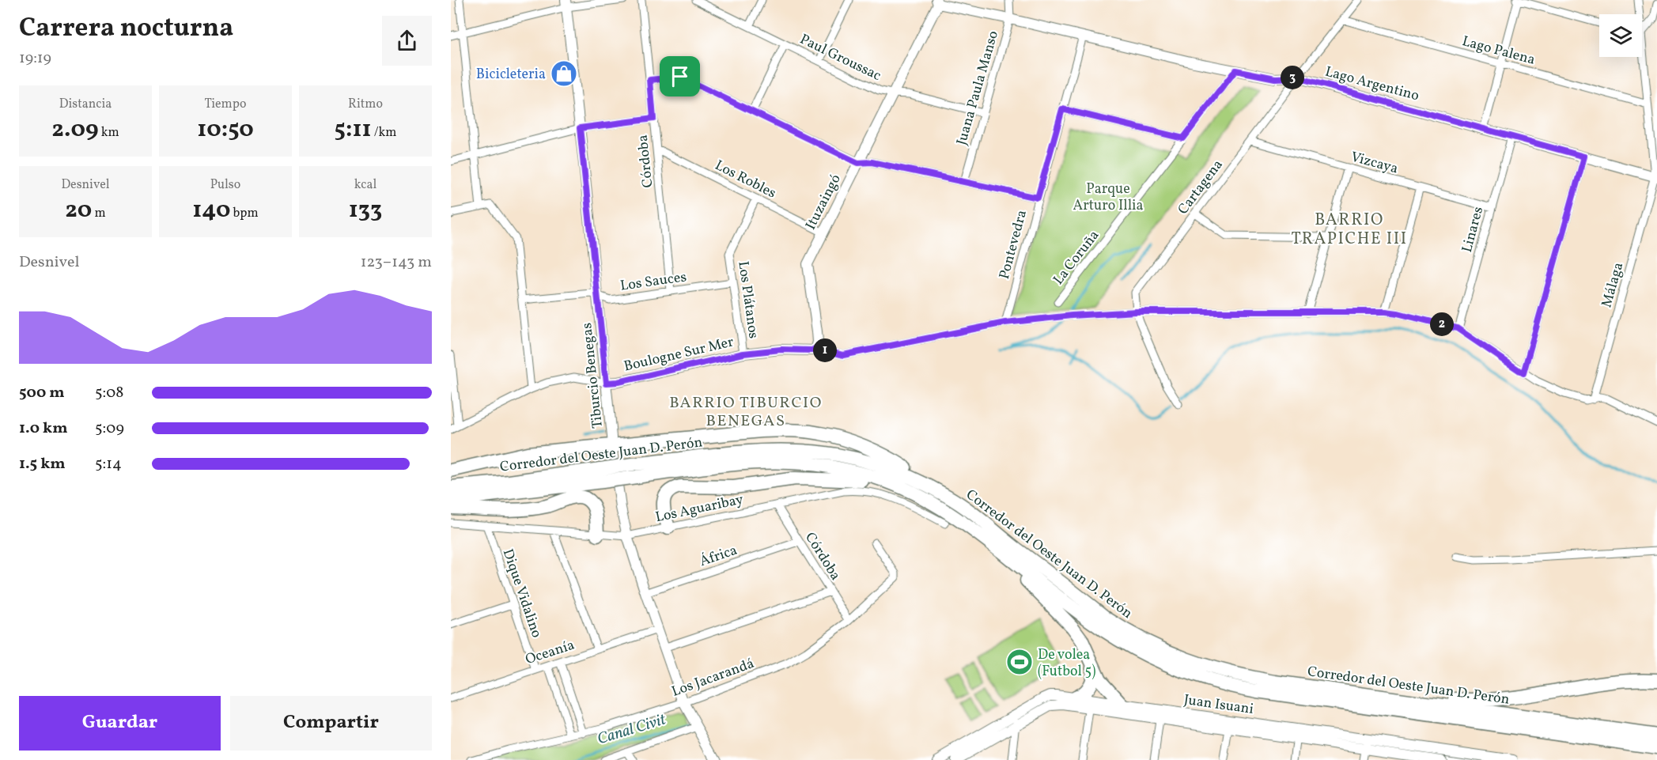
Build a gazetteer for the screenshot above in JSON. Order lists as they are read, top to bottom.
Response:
{
  "streets": {
    "highway": ["Corredor del Oeste Juan D. Perón"],
    "street": [
      "Lago Palena",
      "Paul Groussac",
      "Lago Argentino",
      "Juana Paula Manso",
      "Córdoba",
      "Vizcaya",
      "Los Robles",
      "Cartagena",
      "Ituzaingó",
      "Linares",
      "Pontevedra",
      "La Coruña",
      "Los Sauces",
      "Málaga",
      "Los Plátanos",
      "Boulogne Sur Mer",
      "Tiburcio Benegas",
      "Los Aguaribay",
      "África",
      "Dique Vidalino",
      "Oceanía",
      "Los Jacarandá",
      "Juan Isuani"
    ]
  },
  "crossings": [
    ["Lago Palena", "Cartagena"],
    ["Paul Groussac", "Juana Paula Manso"],
    ["Paul Groussac", "Ituzaingó"],
    ["Lago Argentino", "Juana Paula Manso"],
    ["Lago Argentino", "Cartagena"],
    ["Lago Argentino", "Ituzaingó"],
    ["Lago Argentino", "Linares"],
    ["Lago Argentino", "Pontevedra"],
    ["Lago Argentino", "La Coruña"],
    ["Lago Argentino", "Málaga"],
    ["Córdoba", "Los Robles"],
    ["Córdoba", "Los Sauces"],
    ["Córdoba", "Los Aguaribay"],
    ["Córdoba", "África"],
    ["Córdoba", "Los Jacarandá"],
    ["Vizcaya", "Cartagena"],
    ["Vizcaya", "Linares"],
    ["Los Robles", "Ituzaingó"],
    ["Los Robles", "Los Plátanos"],
    ["Cartagena", "Boulogne Sur Mer"],
    ["Ituzaingó", "Boulogne Sur Mer"],
    ["Linares", "Boulogne Sur Mer"],
    ["Pontevedra", "Boulogne Sur Mer"],
    ["Los Sauces", "Los Plátanos"],
    ["Los Sauces", "Tiburcio Benegas"],
    ["Málaga", "Boulogne Sur Mer"],
    ["Los Plátanos", "Boulogne Sur Mer"],
    ["Boulogne Sur Mer", "Tiburcio Benegas"],
    ["Tiburcio Benegas", "Los Aguaribay"],
    ["Tiburcio Benegas", "África"],
    ["Tiburcio Benegas", "Oceanía"],
    ["Tiburcio Benegas", "Los Jacarandá"],
    ["Corredor del Oeste Juan D. Perón", "Los Aguaribay"],
    ["Los Aguaribay", "Dique Vidalino"],
    ["Dique Vidalino", "Oceanía"]
  ],
  "districts": ["BARRIO TRAPICHE III", "BARRIO TIBURCIO BENEGAS"],
  "water": ["Canal Civit"],
  "parks": ["Parque Arturo Illia"],
  "places": {
    "shop": ["Bicicleteria"],
    "sports": ["De volea (Futbol 5)"]
  },
  "page": {
    "heading": ["Carrera nocturna", "19:19"],
    "pins": ["3", "2", "1"],
    "stats": [
      ["Distancia", "2.09 km"],
      ["Tiempo", "10:50"],
      ["Ritmo", "5:11 /km"],
      ["Desnivel", "20 m"],
      ["Pulso", "140 bpm"],
      ["kcal", "133"]
    ],
    "chart": ["Desnivel", "123–143 m"],
    "list": [
      {
        "name": "500 m",
        "note": "5:08"
      },
      {
        "name": "1.0 km",
        "note": "5:09"
      },
      {
        "name": "1.5 km",
        "note": "5:14"
      }
    ],
    "buttons": ["Guardar", "Compartir"]
  }
}
